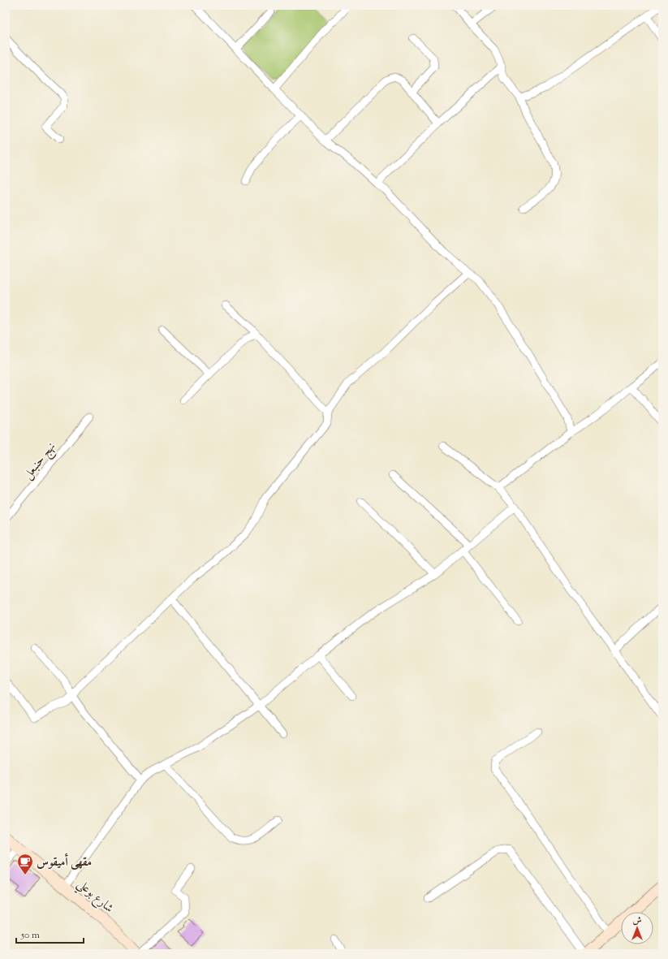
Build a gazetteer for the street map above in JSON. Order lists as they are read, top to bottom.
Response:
{
  "streets": {
    "street": ["نهج حنبعل", "شارع بوعلي"]
  },
  "places": {
    "cafe": ["مقهى أميقوس"]
  },
  "scale_bar": "50 m",
  "north": "top"
}
